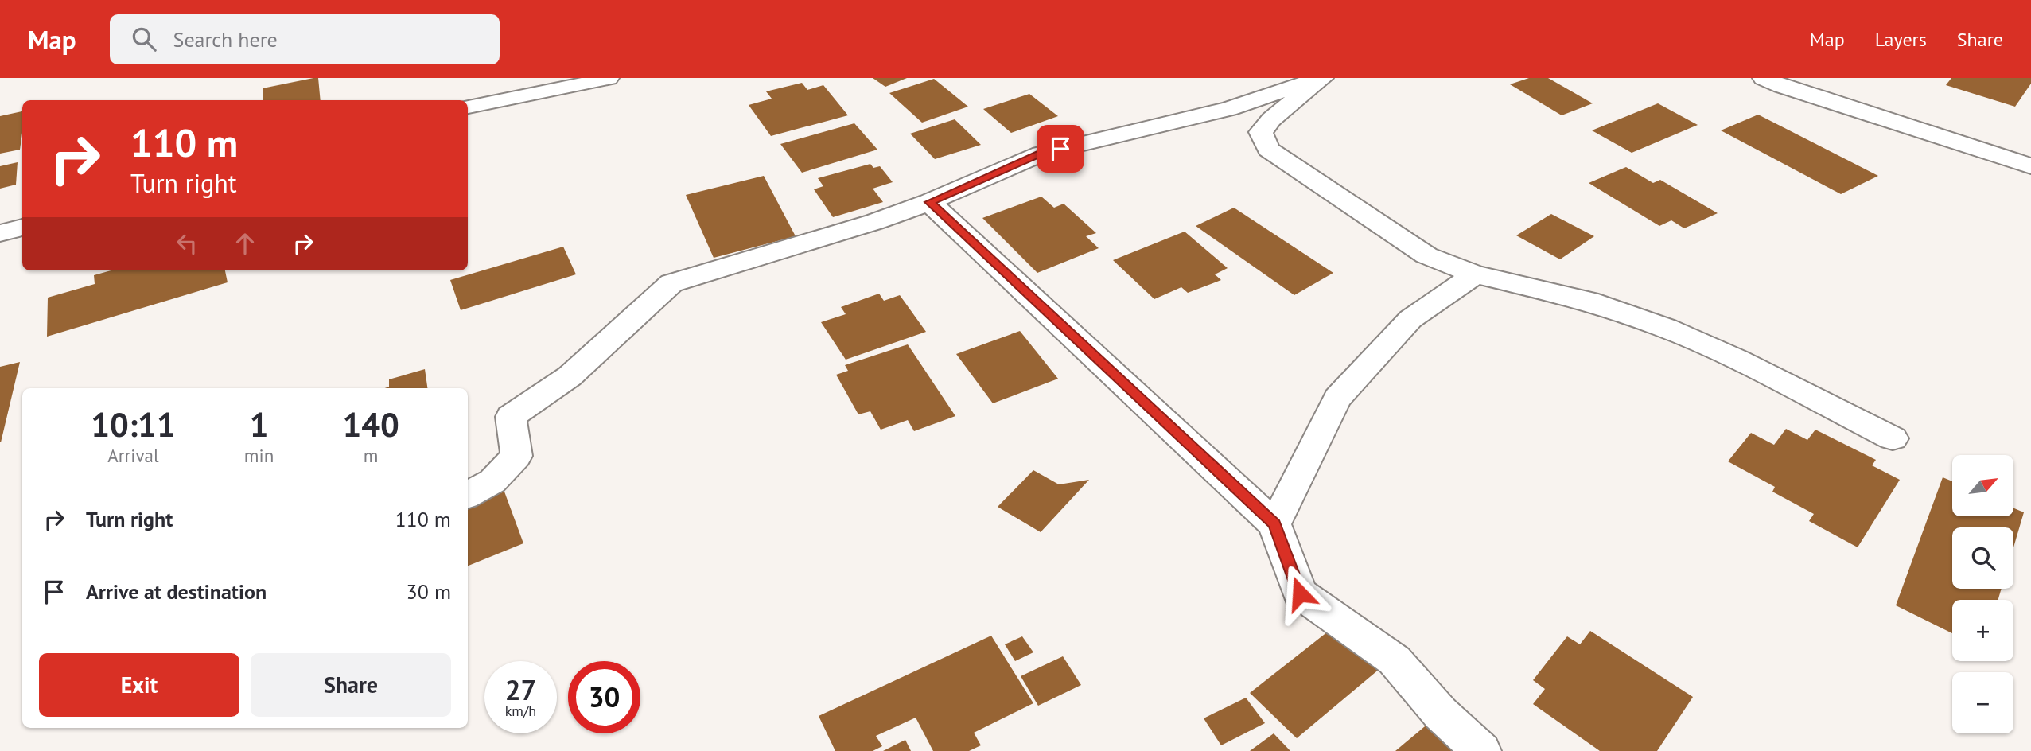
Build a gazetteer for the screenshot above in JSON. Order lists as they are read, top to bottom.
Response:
{
  "north": "top right",
  "page": {
    "header": "Map",
    "search": "Search here",
    "nav": ["Map", "Layers", "Share"],
    "turn": ["110 m", "Turn right"],
    "eta": [
      "10:11",
      "Arrival",
      "1",
      "min",
      "140",
      "m"
    ],
    "map_buttons": ["+", "−"],
    "list": [
      {
        "name": "Turn right",
        "value": "110 m"
      },
      {
        "name": "Arrive at destination",
        "value": "30 m"
      }
    ],
    "buttons": ["Exit", "Share"],
    "speed": "27 km/h",
    "limit": "30"
  }
}
